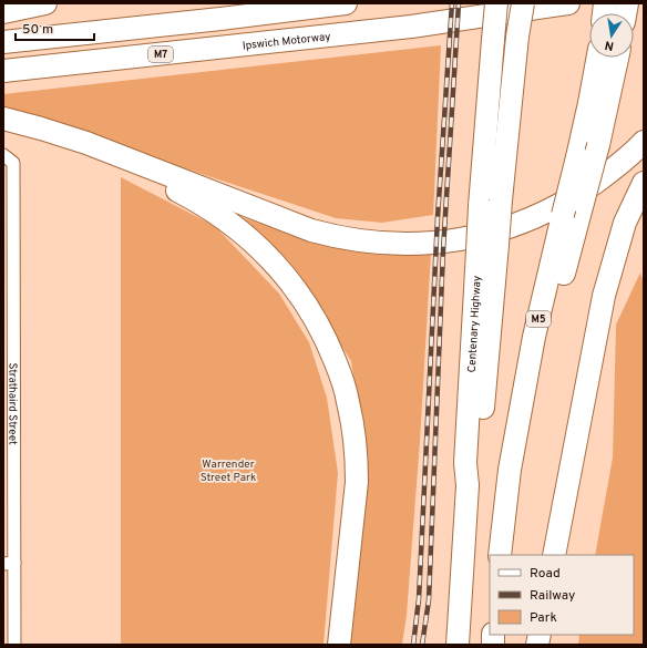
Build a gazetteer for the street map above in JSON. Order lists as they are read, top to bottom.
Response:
{
  "streets": {
    "highway": [
      "Ipswich Motorway",
      "M7",
      "M5",
      "Centenary Highway"
    ],
    "street": ["Strathaird Street"]
  },
  "parks": ["Warrender Street Park"],
  "legend": ["Road", "Railway", "Park"],
  "scale_bar": "50 m",
  "north": "bottom"
}
